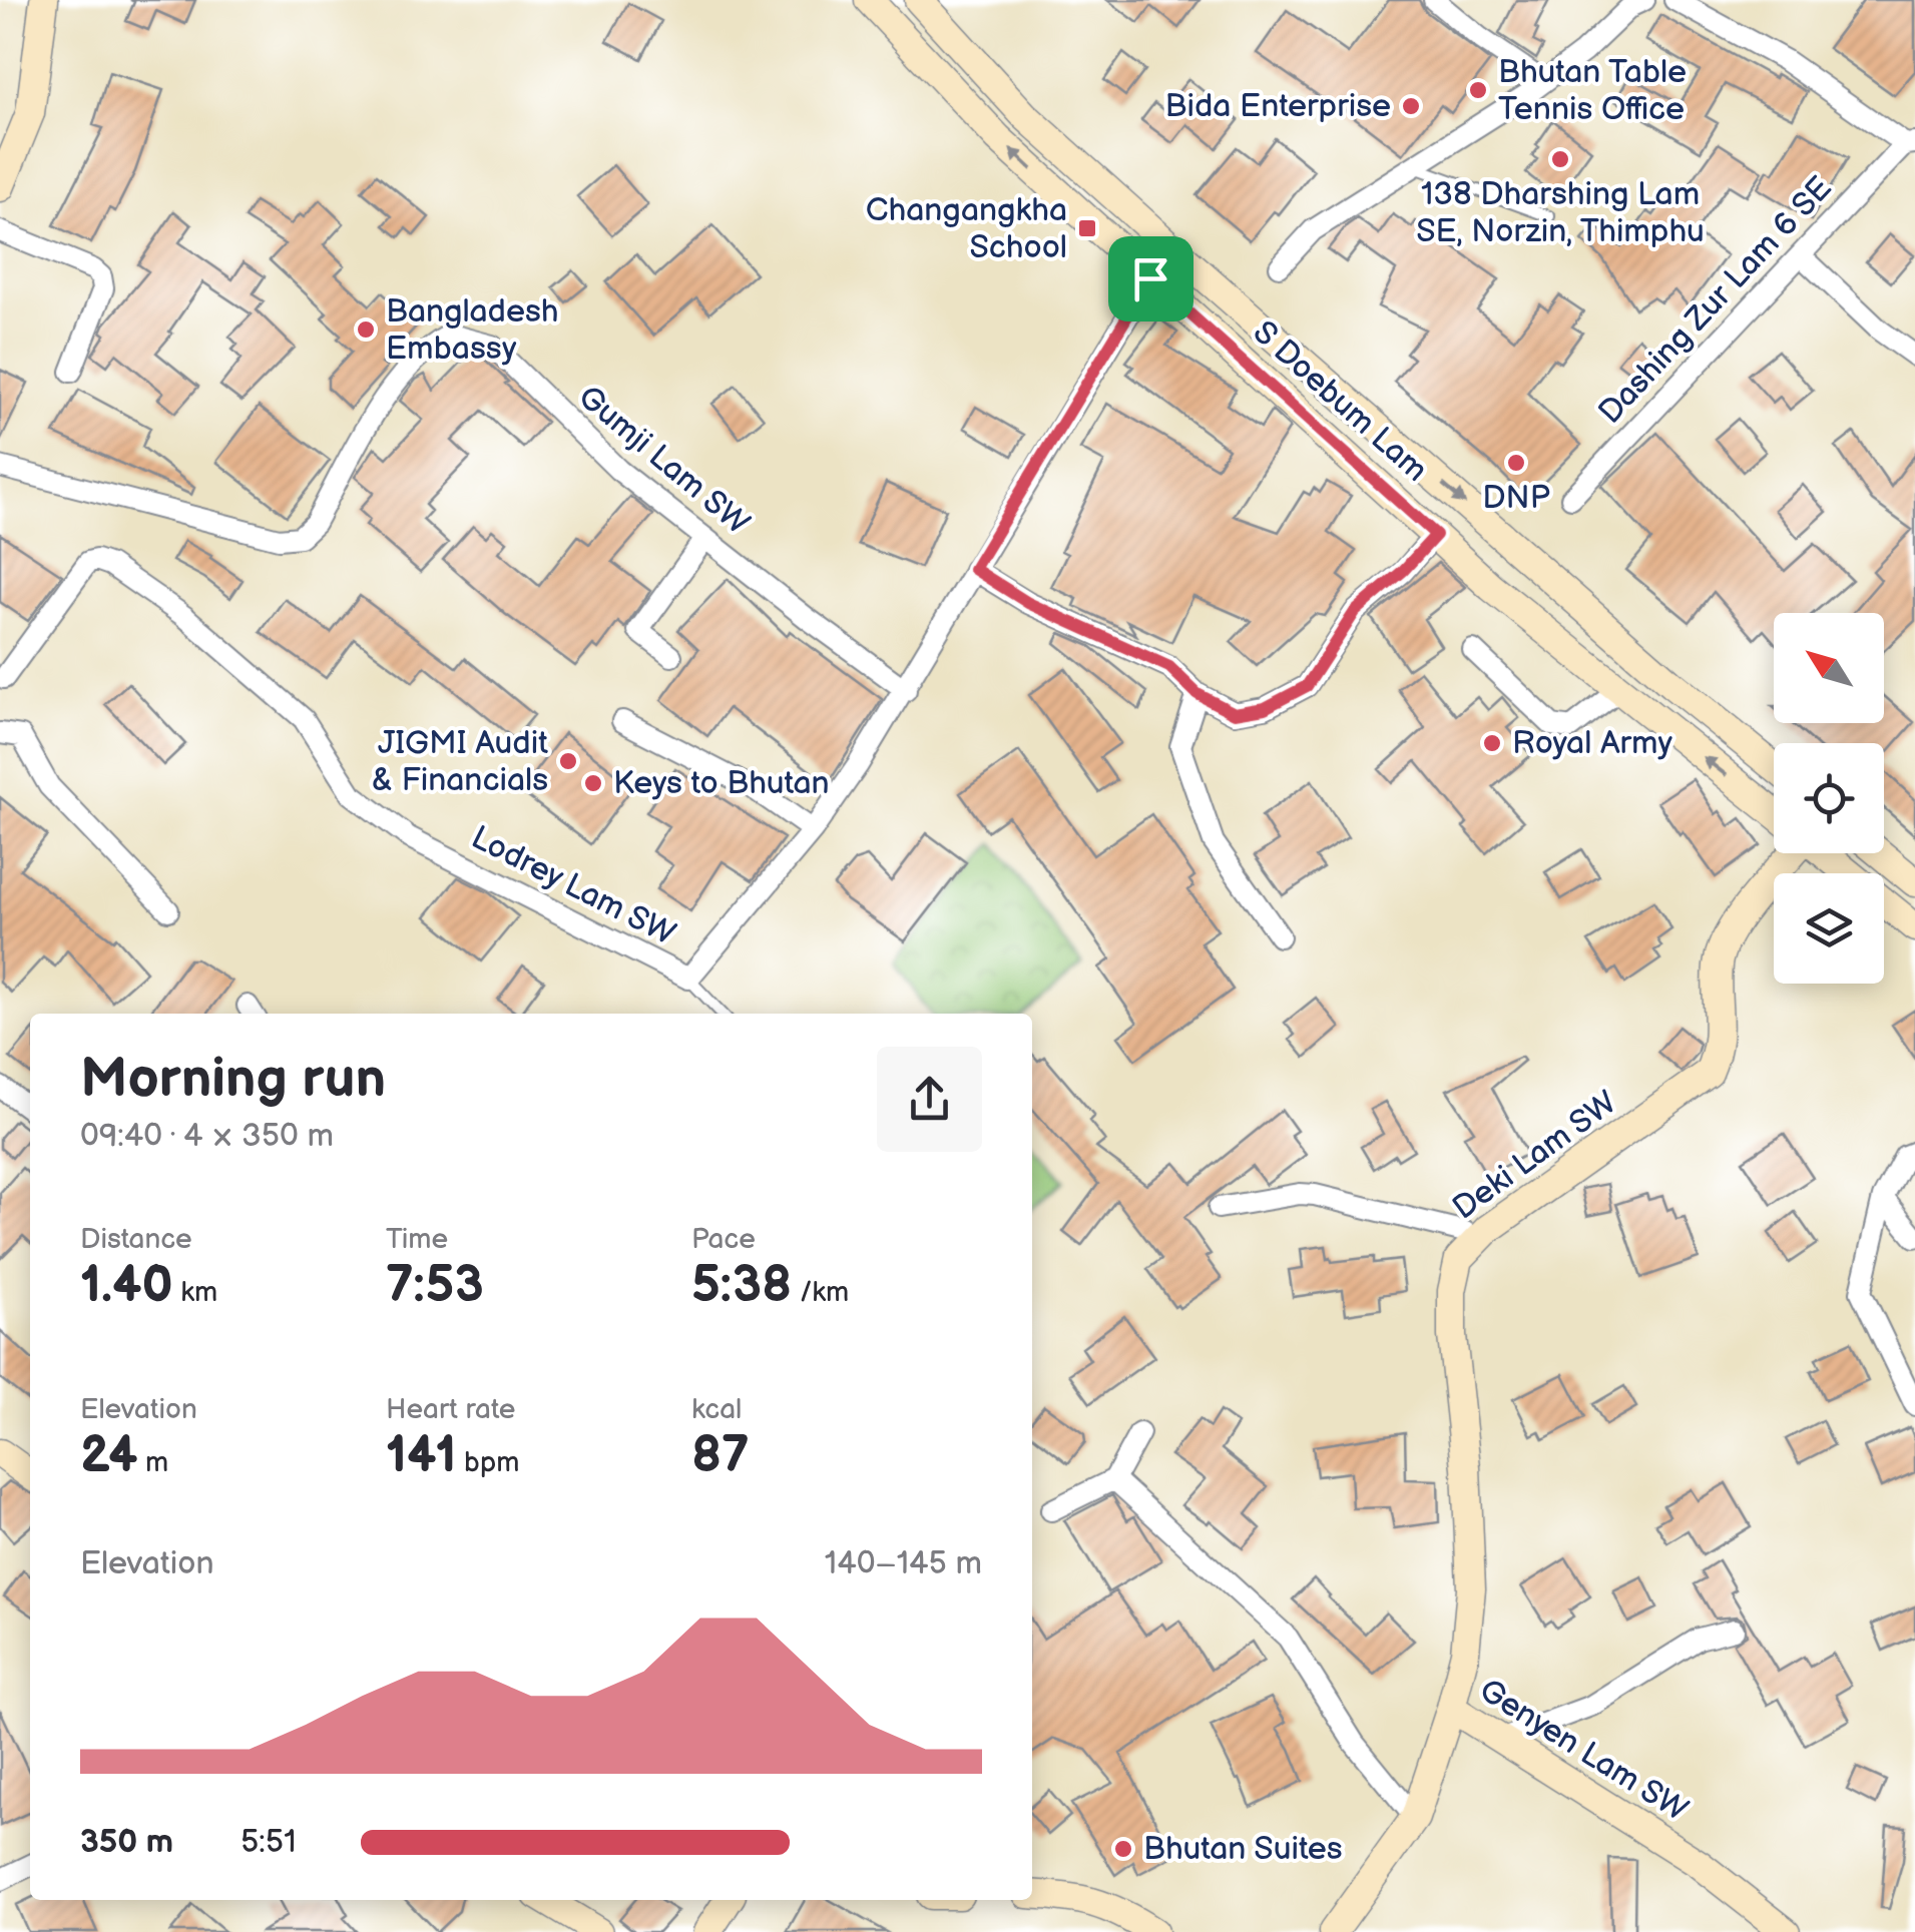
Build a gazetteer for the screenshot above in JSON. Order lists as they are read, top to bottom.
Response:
{
  "streets": {
    "main road": ["S Doebum Lam", "Deki Lam SW", "Genyen Lam SW"],
    "street": ["Dashing Zur Lam 6 SE", "Gumji Lam SW", "Lodrey Lam SW"]
  },
  "crossings": [
    ["S Doebum Lam", "Lodrey Lam SW"],
    ["Gumji Lam SW", "Lodrey Lam SW"],
    ["Deki Lam SW", "Genyen Lam SW"]
  ],
  "places": {
    "other": [
      "Bhutan Table Tennis Office",
      "Bida Enterprise",
      "138 Dharshing Lam SE, Norzin, Thimphu",
      "Bangladesh Embassy",
      "DNP",
      "Royal Army",
      "JIGMI Audit & Financials",
      "Keys to Bhutan",
      "Bhutan Suites"
    ],
    "transit": ["Changangkha School"]
  },
  "north": "top left",
  "page": {
    "heading": ["Morning run", "09:40 · 4 × 350 m"],
    "stats": [
      ["Distance", "1.40 km"],
      ["Time", "7:53"],
      ["Pace", "5:38 /km"],
      ["Elevation", "24 m"],
      ["Heart rate", "141 bpm"],
      ["kcal", "87"]
    ],
    "chart": ["Elevation", "140–145 m"],
    "list": [
      {
        "name": "350 m",
        "note": "5:51"
      }
    ]
  }
}
